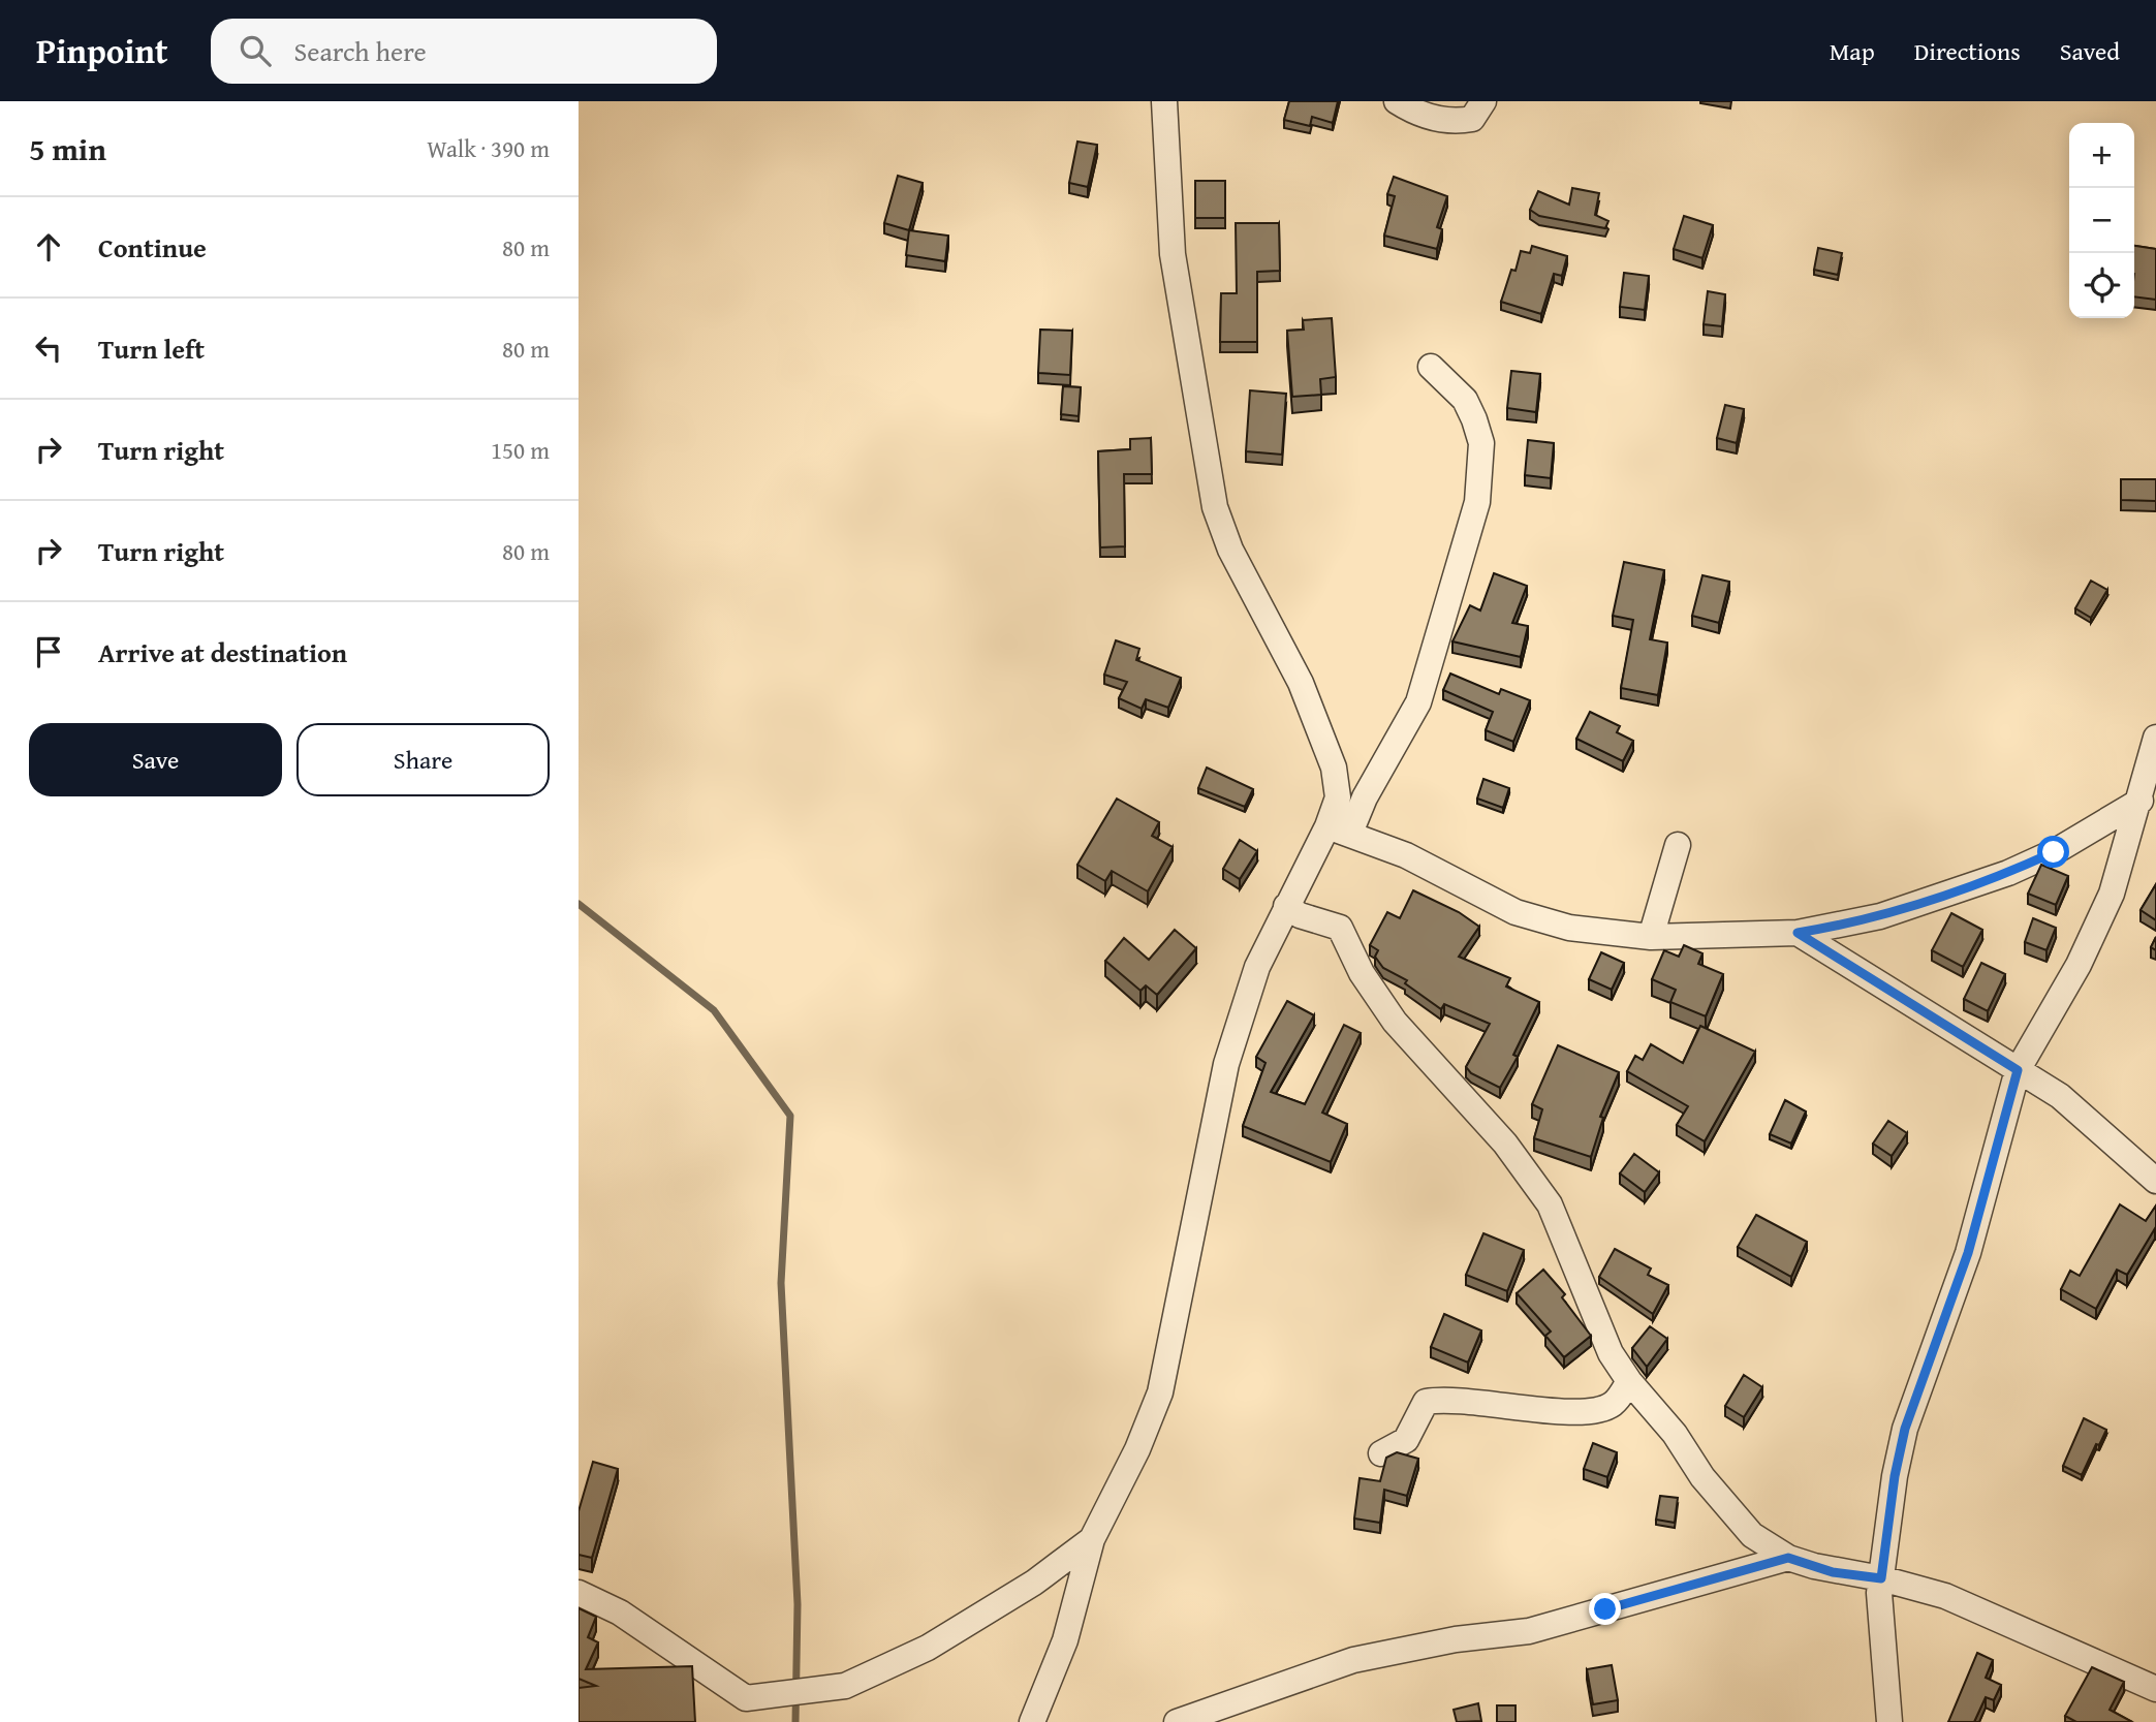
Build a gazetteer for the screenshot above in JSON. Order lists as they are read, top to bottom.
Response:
{
  "page": {
    "header": "Pinpoint",
    "search": "Search here",
    "nav": ["Map", "Directions", "Saved"],
    "heading": ["5 min", "Walk · 390 m"],
    "map_buttons": ["+", "−"],
    "list": [
      ["Continue", "80 m"],
      ["Turn left", "80 m"],
      ["Turn right", "150 m"],
      ["Turn right", "80 m"],
      "Arrive at destination"
    ],
    "buttons": ["Save", "Share"]
  }
}
